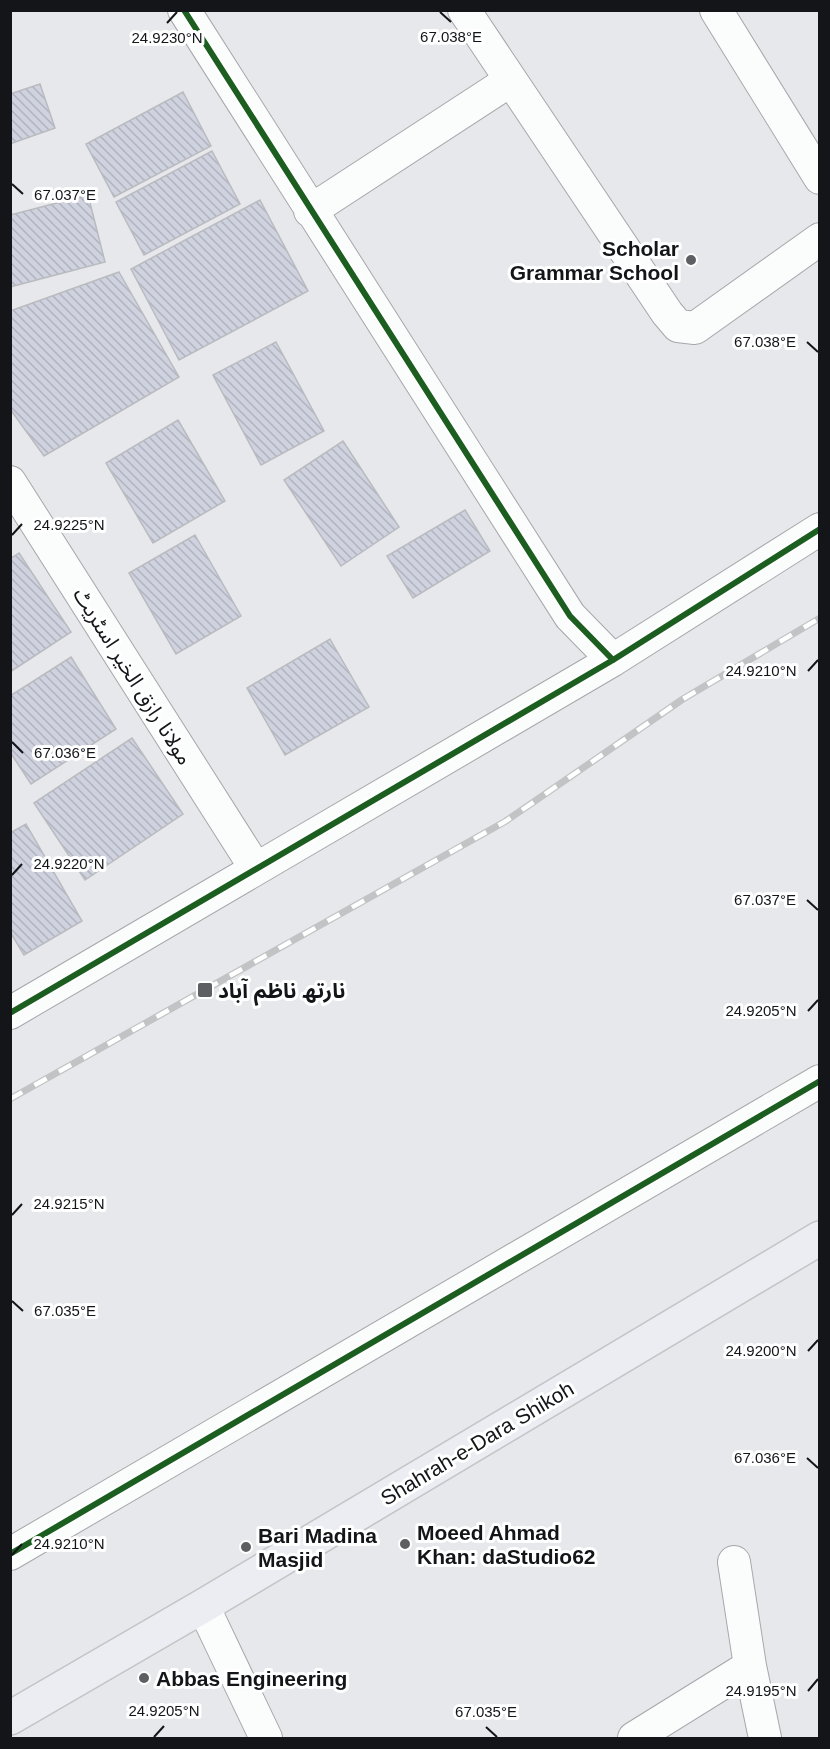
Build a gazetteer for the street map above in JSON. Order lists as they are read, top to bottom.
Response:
{
  "streets": {
    "main road": ["Shahrah-e-Dara Shikoh"],
    "street": ["مولانا رازق الخیر اسٹریٹ"]
  },
  "places": {
    "other": [
      "Scholar Grammar School",
      "Moeed Ahmad Khan: daStudio62",
      "Bari Madina Masjid",
      "Abbas Engineering"
    ],
    "transit": ["نارتھ ناظم آباد"]
  },
  "coordinates": [
    "67.038°E",
    "24.9230°N",
    "67.037°E",
    "24.9225°N",
    "24.9210°N",
    "67.036°E",
    "24.9220°N",
    "24.9205°N",
    "24.9215°N",
    "67.035°E",
    "24.9200°N",
    "24.9195°N"
  ]
}
